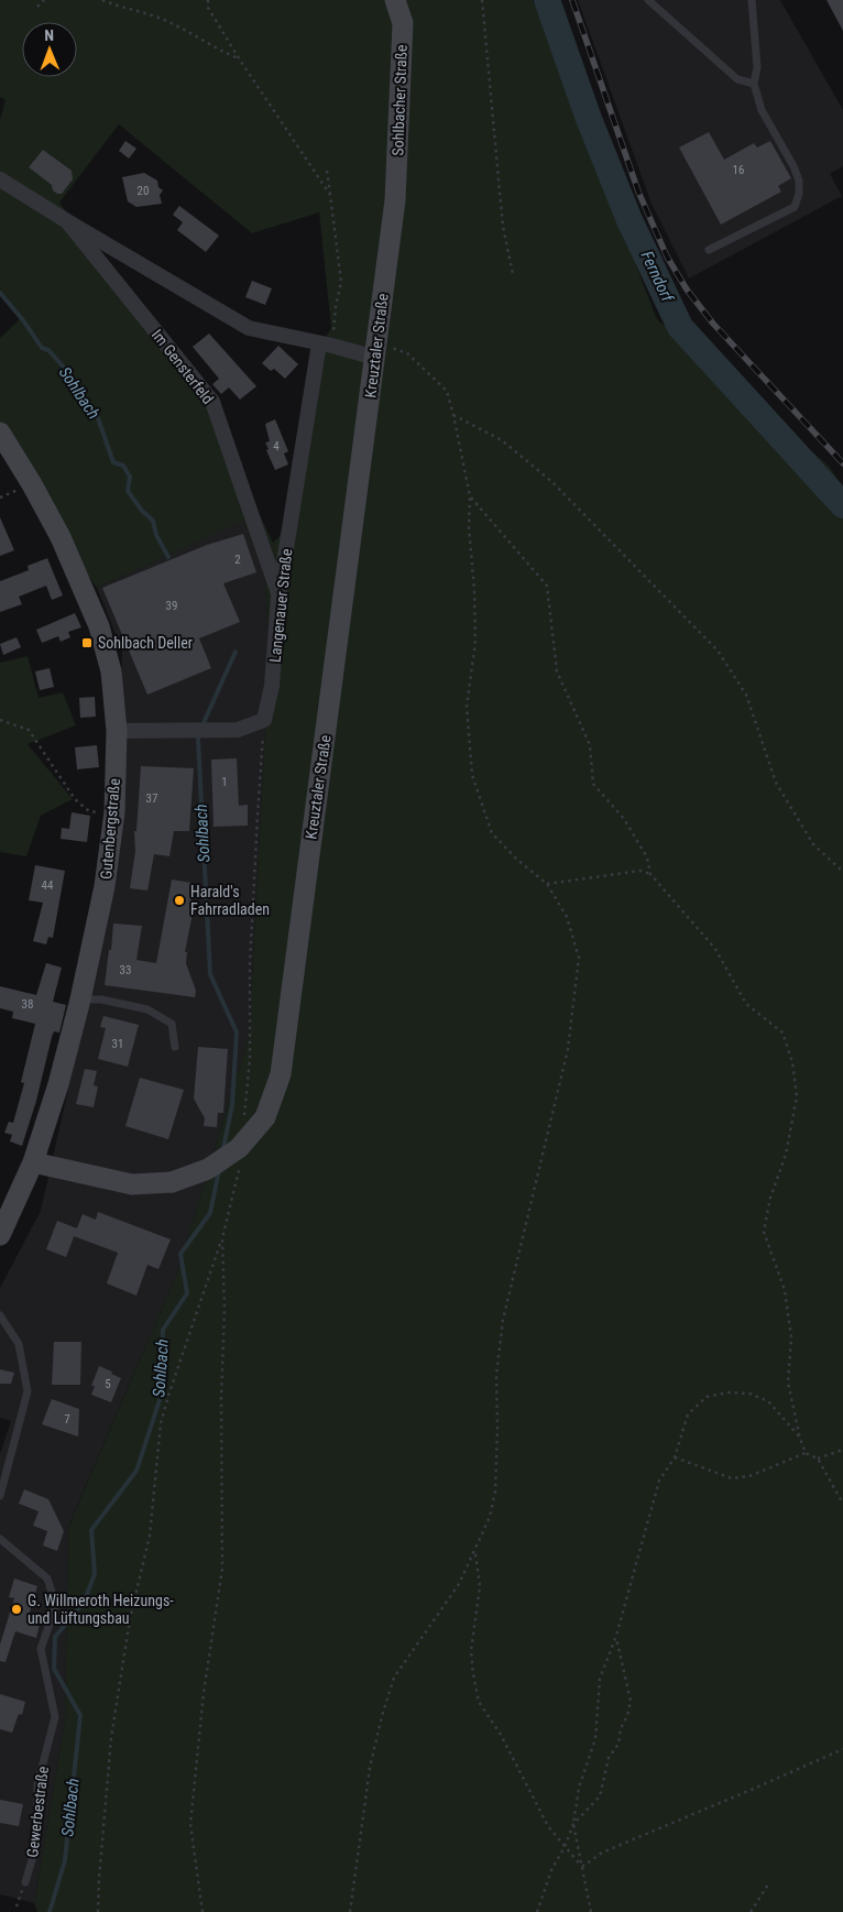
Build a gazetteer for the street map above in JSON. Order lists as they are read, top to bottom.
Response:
{
  "streets": {
    "street": [
      "Sohlbacher Straße",
      "Kreuztaler Straße",
      "Im Gensterfeld",
      "Langenauer Straße",
      "Gutenbergstraße"
    ],
    "lane": ["Gewerbestraße"]
  },
  "crossings": [
    ["Sohlbacher Straße", "Kreuztaler Straße"],
    ["Kreuztaler Straße", "Im Gensterfeld"],
    ["Kreuztaler Straße", "Gutenbergstraße"],
    ["Im Gensterfeld", "Langenauer Straße"]
  ],
  "water": ["Ferndorf", "Sohlbach"],
  "places": {
    "transit": ["Sohlbach Deller"],
    "other": ["Harald's Fahrradladen", "G. Willmeroth Heizungs- und Lüftungsbau"]
  },
  "house_numbers": [
    "16",
    "20",
    "4",
    "2",
    "39",
    "1",
    "37",
    "44",
    "33",
    "38",
    "31",
    "5",
    "7"
  ],
  "north": "top"
}
